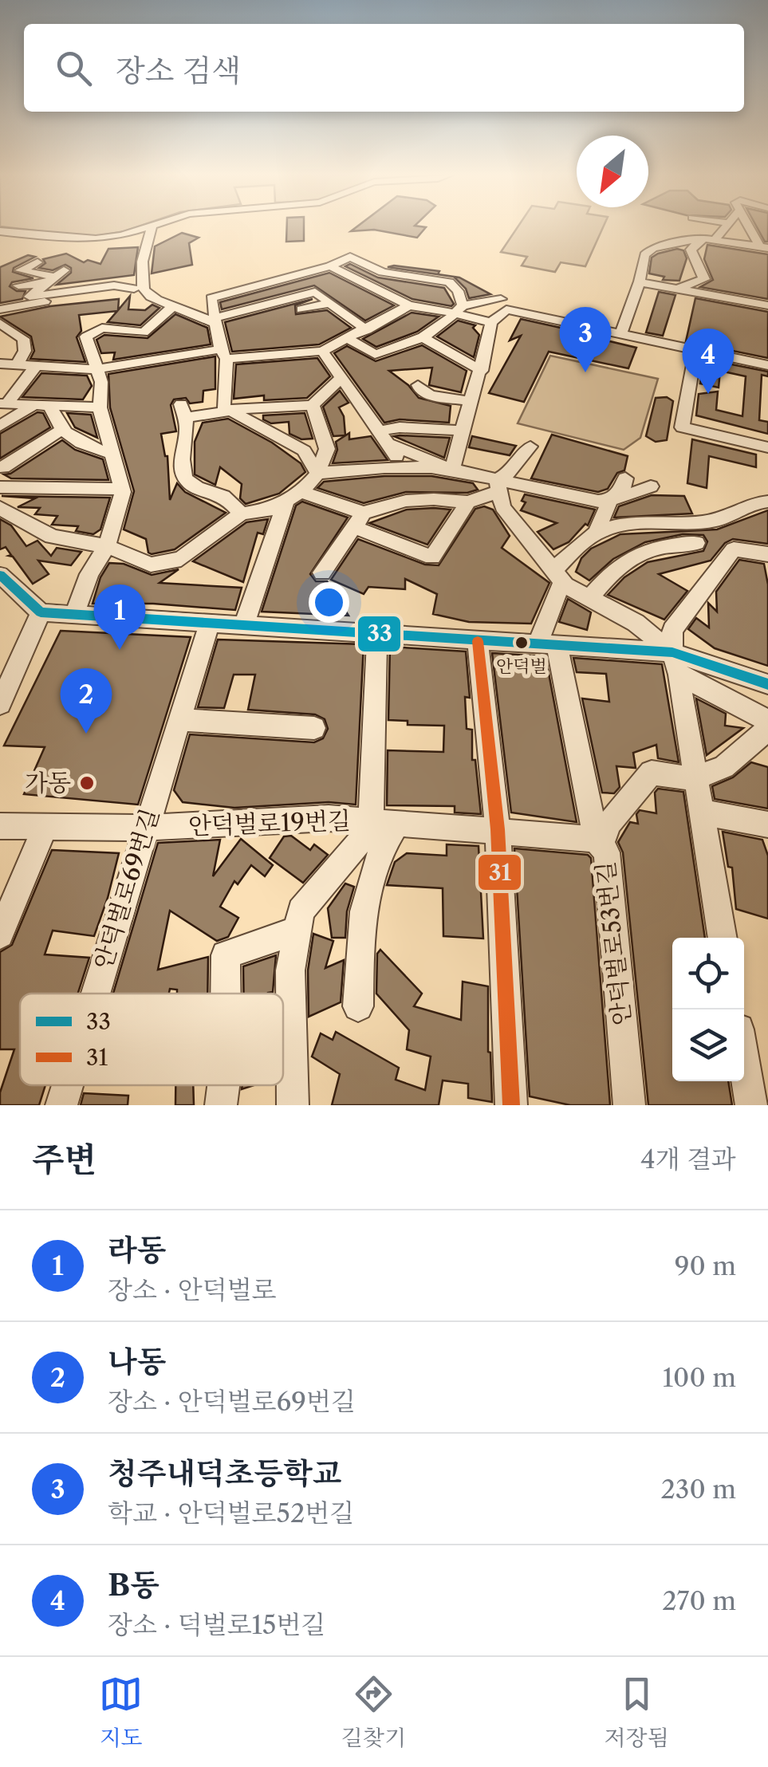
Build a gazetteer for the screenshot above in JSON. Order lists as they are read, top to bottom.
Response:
{
  "streets": {
    "street": ["안덕벌로19번길", "안덕벌로69번길", "안덕벌로53번길"]
  },
  "crossings": [
    ["안덕벌로19번길", "안덕벌로69번길"],
    ["안덕벌로19번길", "안덕벌로53번길"]
  ],
  "places": ["안덕벌", "가동"],
  "lines": ["transit line 33", "transit line 31"],
  "legend": ["33", "31"],
  "north": "bottom left",
  "page": {
    "search": "장소 검색",
    "pins": [
      "3",
      "4",
      "1",
      "2"
    ],
    "heading": ["주변", "4개 결과"],
    "list": [
      {
        "mark": "1",
        "name": "라동",
        "note": "장소 · 안덕벌로",
        "value": "90 m"
      },
      {
        "mark": "2",
        "name": "나동",
        "note": "장소 · 안덕벌로69번길",
        "value": "100 m"
      },
      {
        "mark": "3",
        "name": "청주내덕초등학교",
        "note": "학교 · 안덕벌로52번길",
        "value": "230 m"
      },
      {
        "mark": "4",
        "name": "B동",
        "note": "장소 · 덕벌로15번길",
        "value": "270 m"
      }
    ],
    "nav": ["지도", "길찾기", "저장됨"]
  }
}
